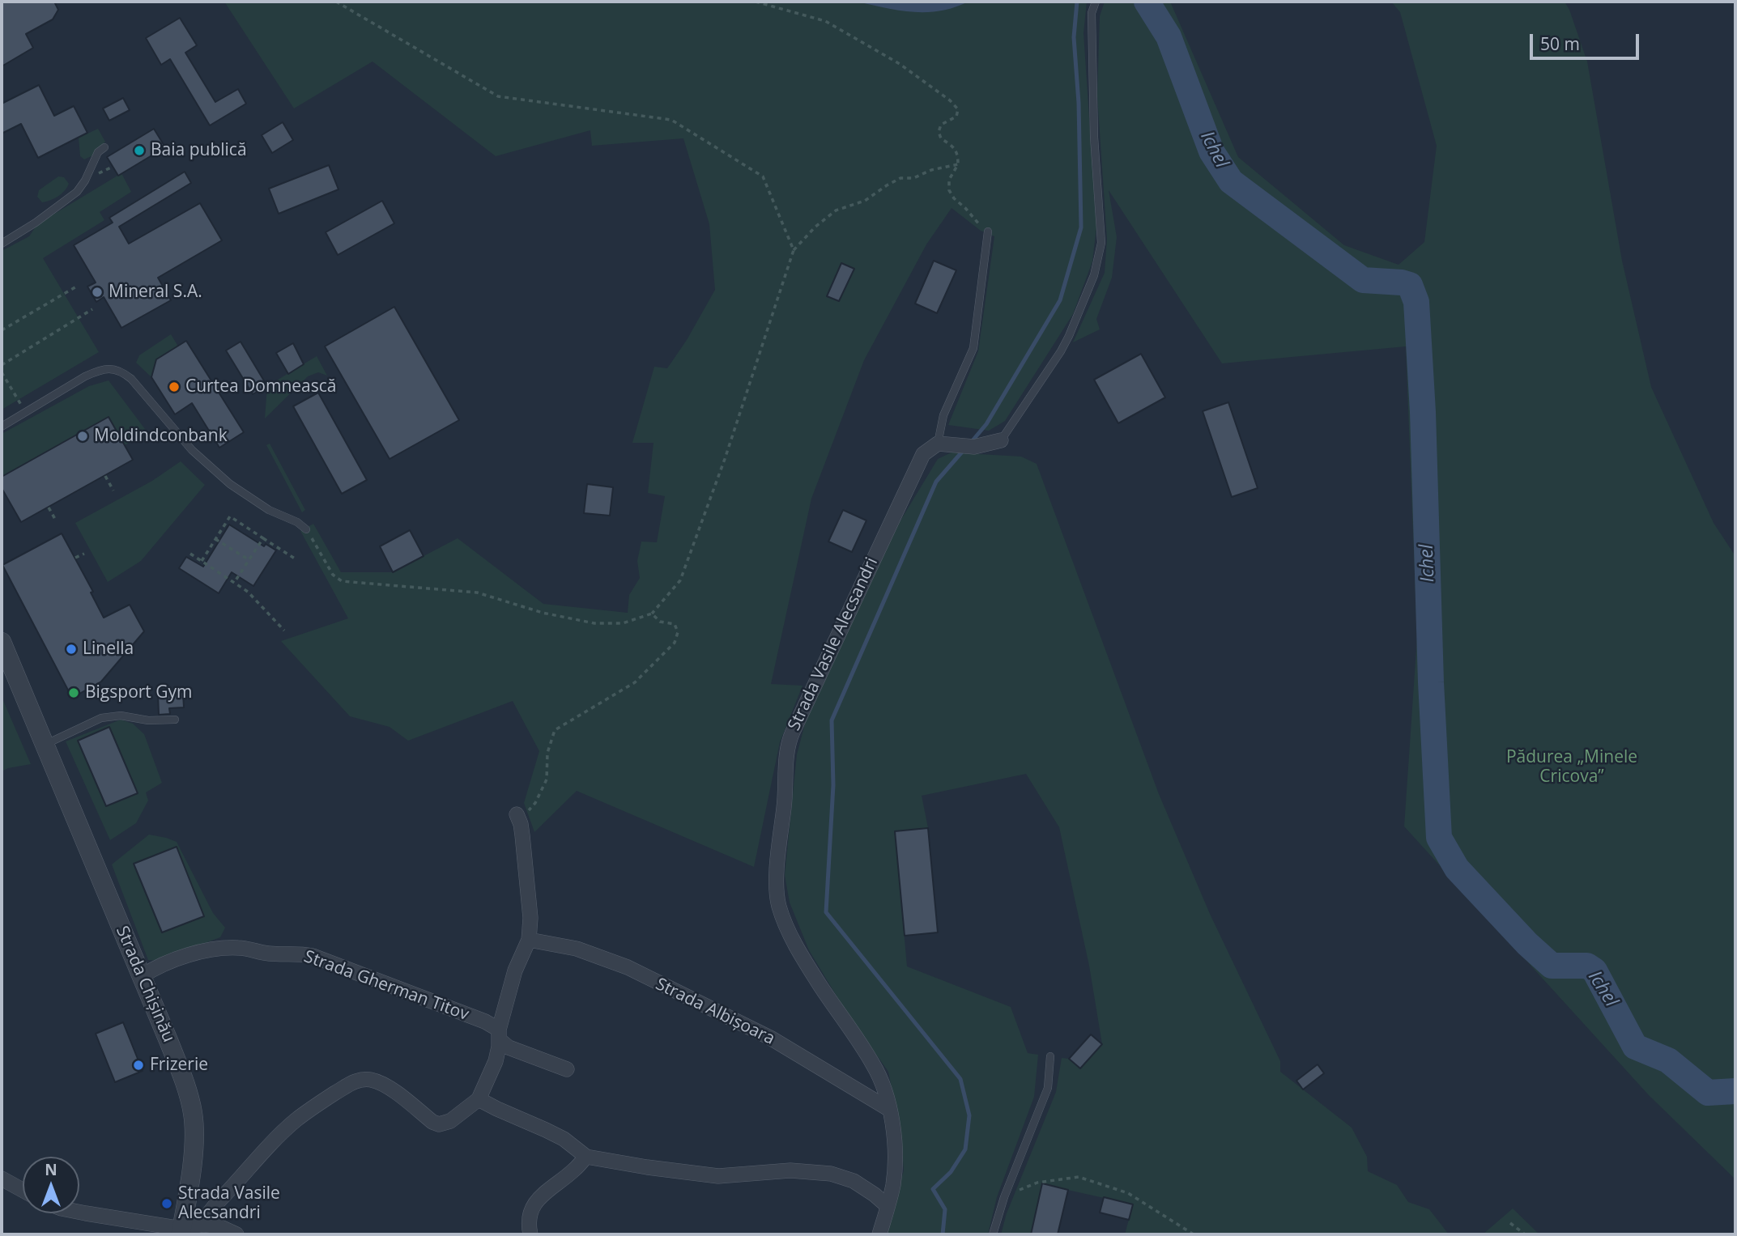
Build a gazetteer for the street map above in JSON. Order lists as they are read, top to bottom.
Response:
{
  "streets": {
    "street": [
      "Strada Vasile Alecsandri",
      "Strada Chișinău",
      "Strada Gherman Titov",
      "Strada Albișoara"
    ]
  },
  "crossings": [
    ["Strada Vasile Alecsandri", "Strada Albișoara"],
    ["Strada Chișinău", "Strada Gherman Titov"]
  ],
  "water": ["Ichel"],
  "parks": ["Pădurea „Minele Cricova”"],
  "places": [
    "Baia publică",
    "Mineral S.A.",
    "Curtea Domnească",
    "Moldindconbank",
    "Linella",
    "Bigsport Gym",
    "Frizerie",
    "Strada Vasile Alecsandri"
  ],
  "scale_bar": "50 m",
  "north": "top"
}
